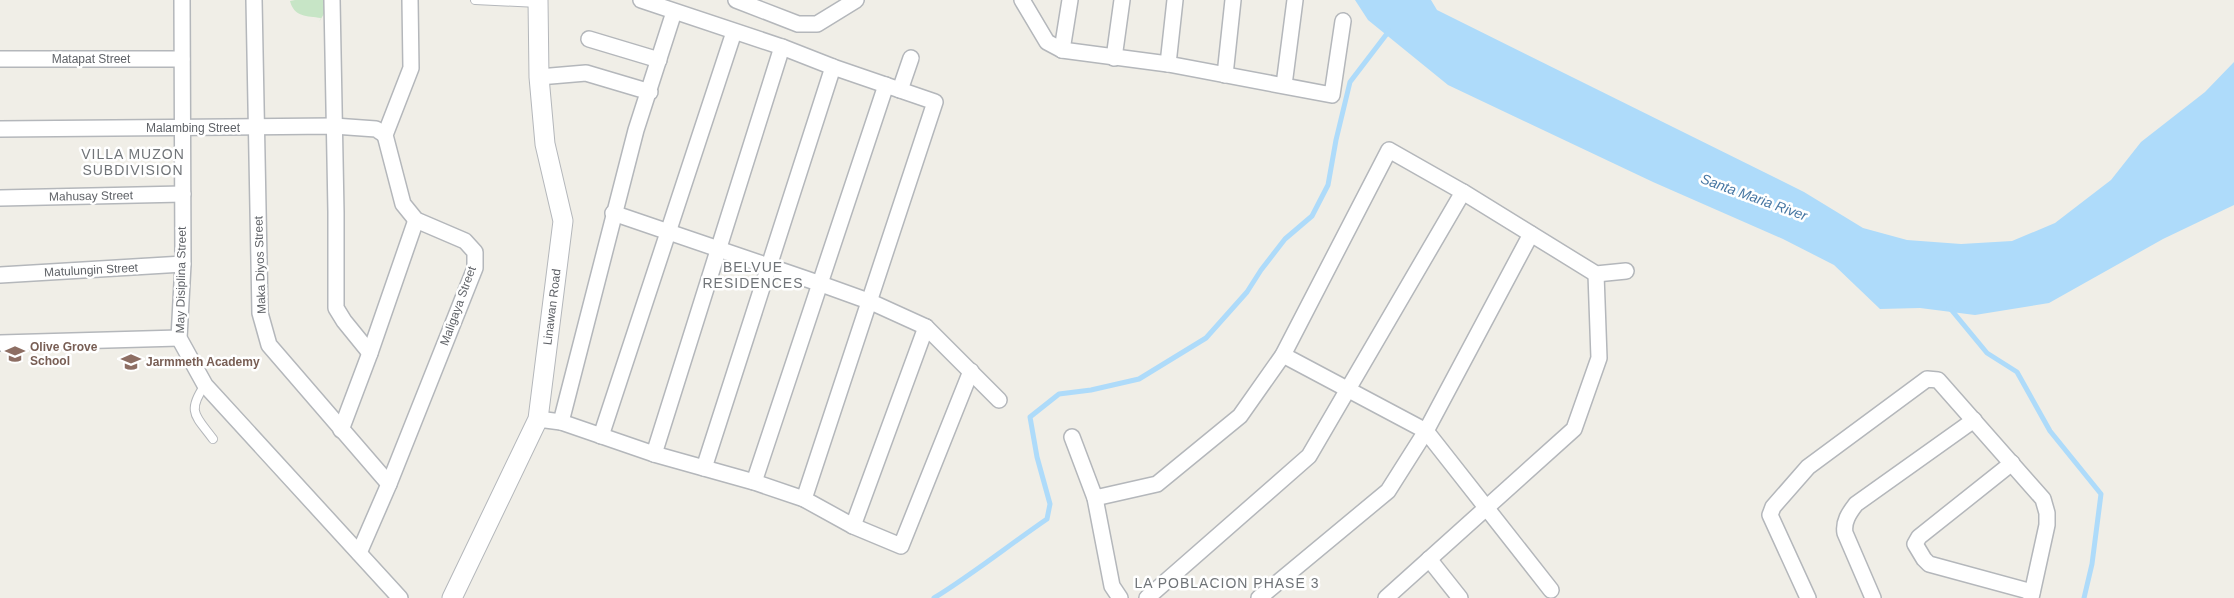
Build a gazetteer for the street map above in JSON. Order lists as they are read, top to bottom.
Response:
{
  "streets": {
    "street": [
      "Matapat Street",
      "Malambing Street",
      "Mahusay Street",
      "Maka Diyos Street",
      "Matulungin Street",
      "May Disiplina Street",
      "Maligaya Street",
      "Linawan Road"
    ]
  },
  "crossings": [
    ["Matapat Street", "May Disiplina Street"],
    ["Malambing Street", "Maka Diyos Street"],
    ["Malambing Street", "May Disiplina Street"],
    ["Mahusay Street", "May Disiplina Street"],
    ["Maka Diyos Street", "Maligaya Street"],
    ["Matulungin Street", "May Disiplina Street"],
    ["May Disiplina Street", "Maligaya Street"]
  ],
  "districts": ["VILLA MUZON SUBDIVISION", "BELVUE RESIDENCES", "LA POBLACION PHASE 3"],
  "water": ["Santa Maria River"],
  "places": {
    "school or university": ["Olive Grove School", "Jarmmeth Academy"]
  }
}
